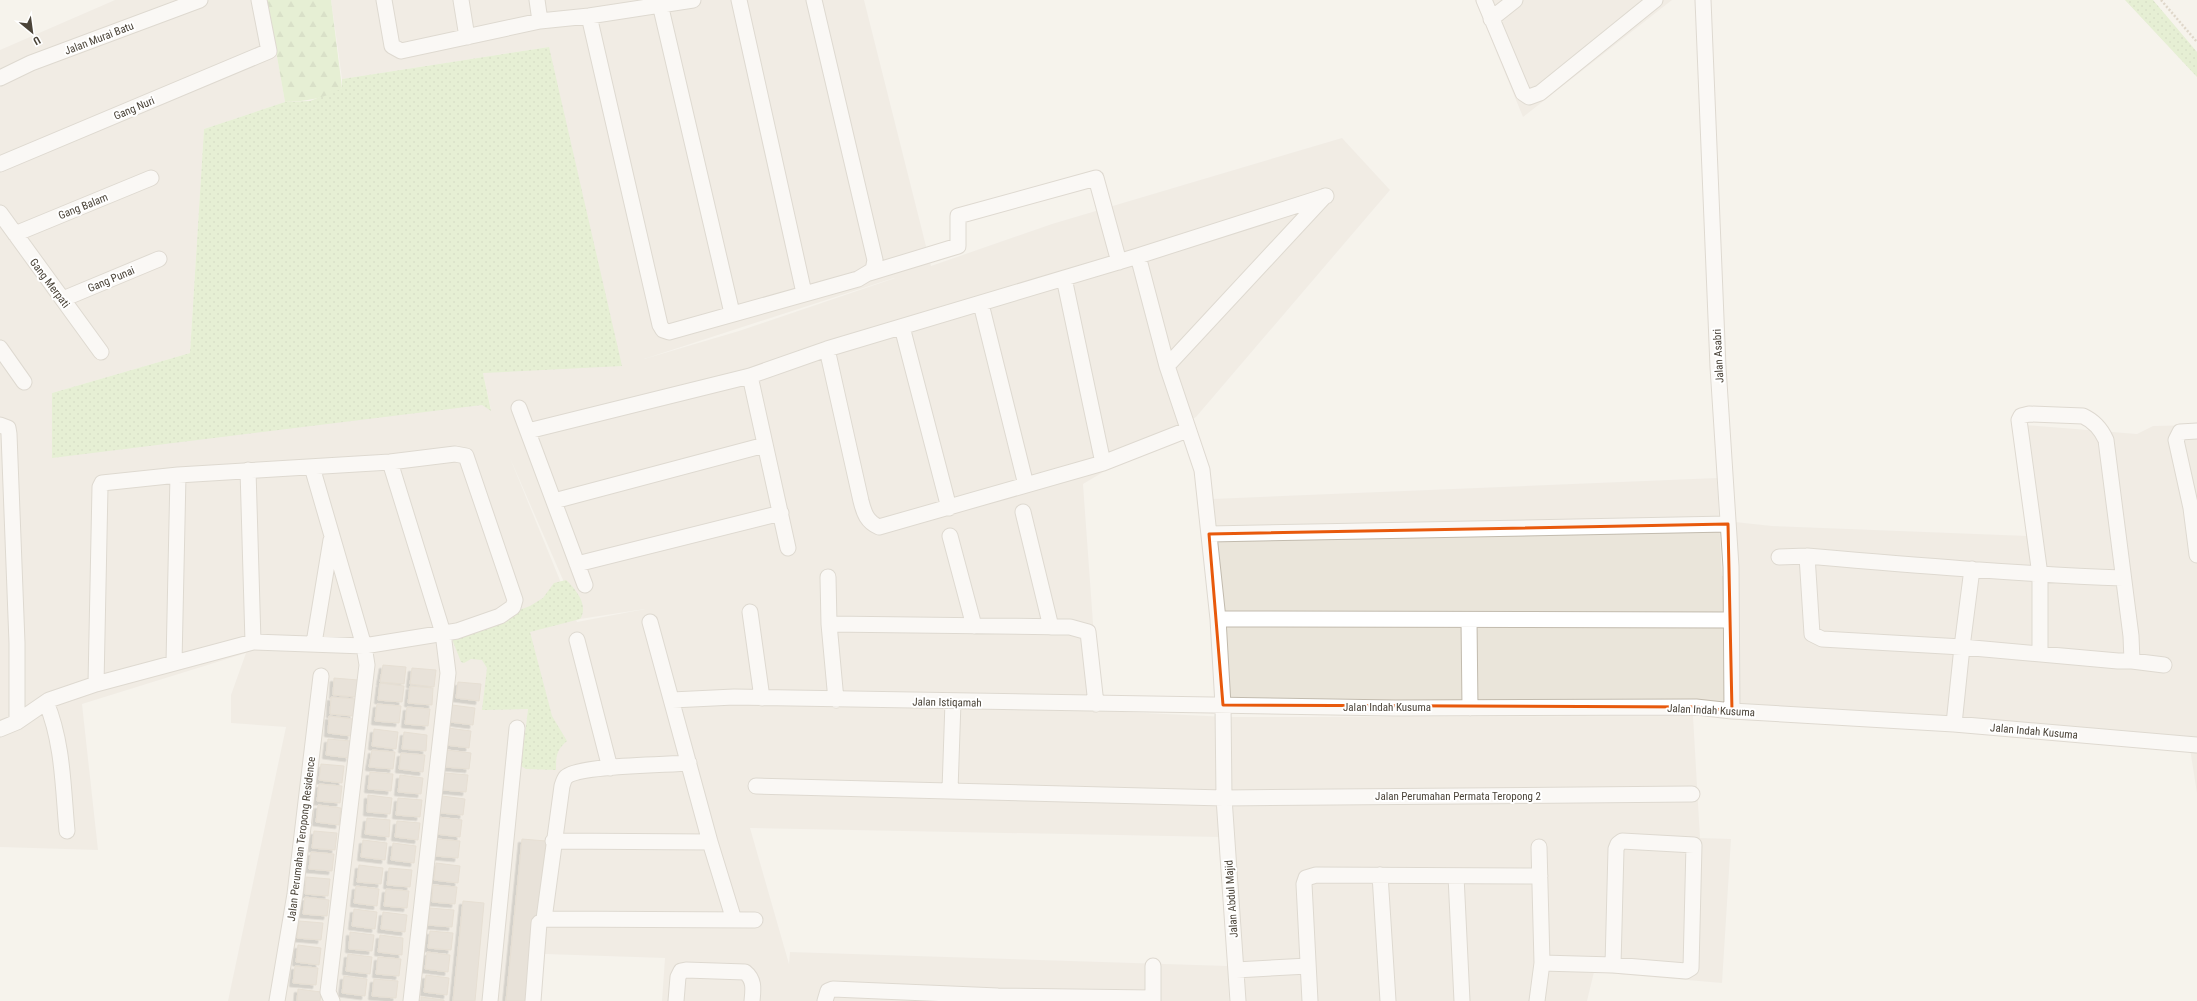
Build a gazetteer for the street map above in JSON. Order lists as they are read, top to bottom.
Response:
{
  "streets": {
    "street": [
      "Jalan Murai Batu",
      "Gang Nuri",
      "Gang Balam",
      "Gang Punai",
      "Gang Merpati",
      "Jalan Asabri",
      "Jalan Istiqamah",
      "Jalan Indah Kusuma",
      "Jalan Perumahan Permata Teropong 2",
      "Jalan Perumahan Teropong Residence",
      "Jalan Abdul Majid"
    ]
  },
  "crossings": [
    ["Gang Balam", "Gang Merpati"],
    ["Gang Punai", "Gang Merpati"],
    ["Jalan Asabri", "Jalan Indah Kusuma"],
    ["Jalan Istiqamah", "Jalan Indah Kusuma"],
    ["Jalan Istiqamah", "Jalan Abdul Majid"],
    ["Jalan Indah Kusuma", "Jalan Abdul Majid"],
    ["Jalan Perumahan Permata Teropong 2", "Jalan Abdul Majid"]
  ],
  "north": "bottom right"
}
